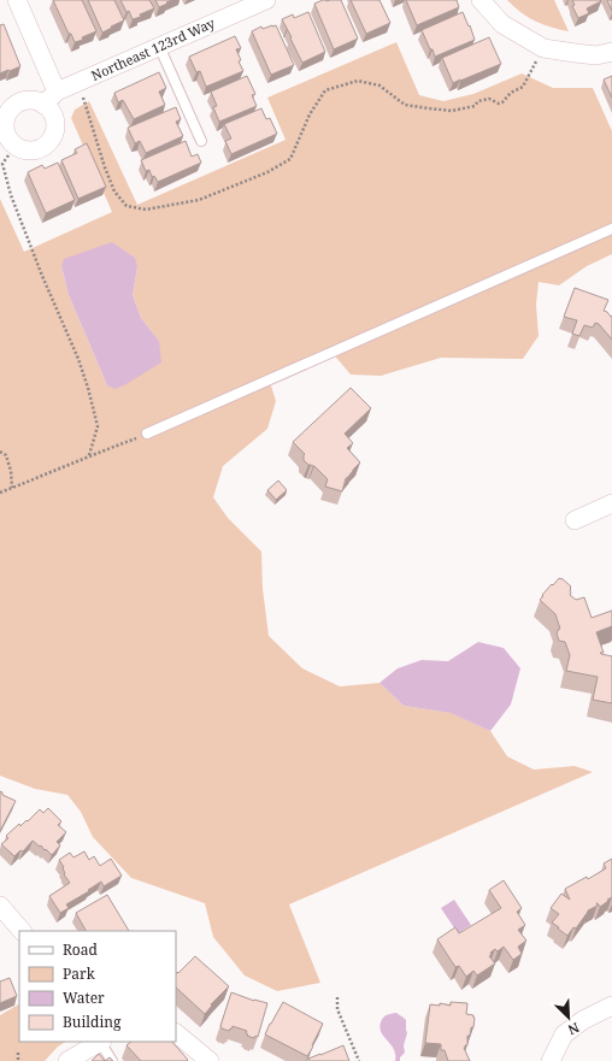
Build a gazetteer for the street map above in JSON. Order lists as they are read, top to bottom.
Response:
{
  "streets": {
    "street": ["Northeast 123rd Way"]
  },
  "legend": [
    "Road",
    "Park",
    "Water",
    "Building"
  ],
  "north": "bottom right"
}
